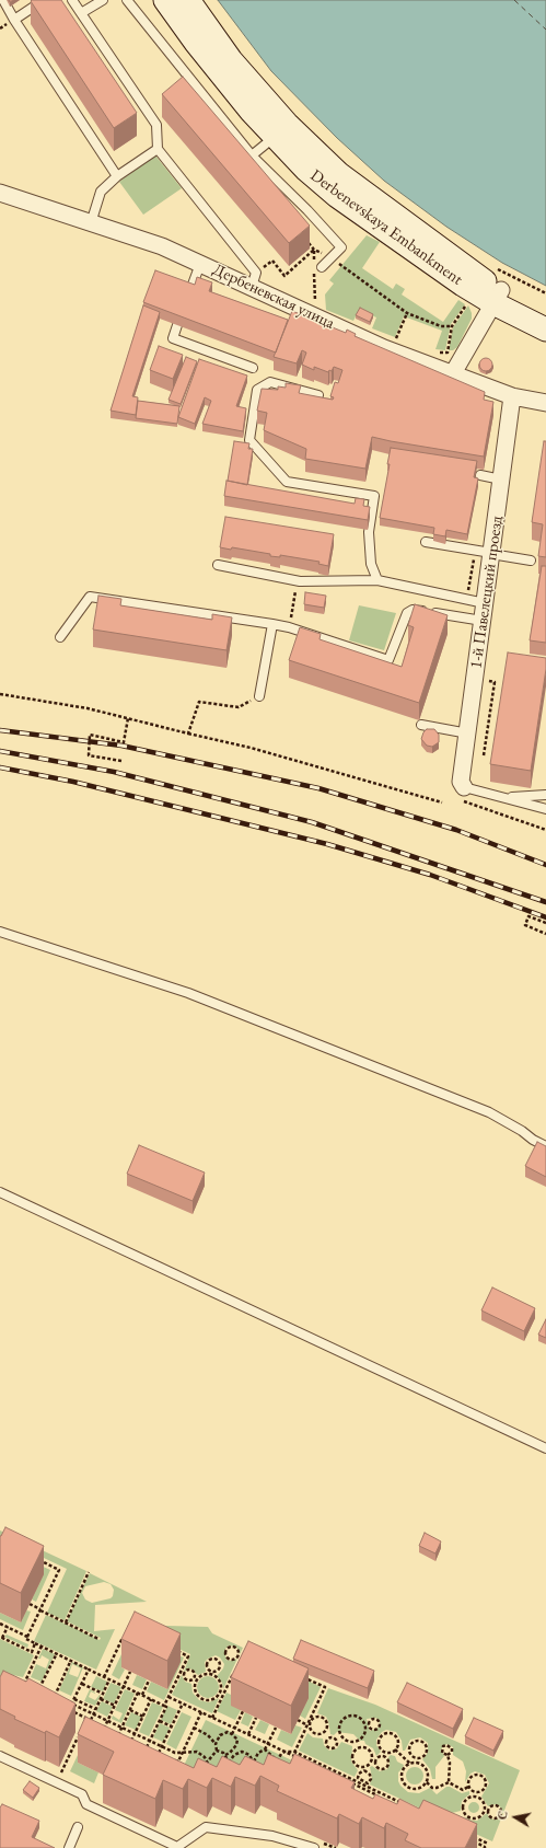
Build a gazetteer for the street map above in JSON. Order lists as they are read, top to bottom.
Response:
{
  "streets": {
    "main road": ["Derbenevskaya Embankment"],
    "street": ["Дербеневская улица", "1-й Павелецкий проезд"]
  },
  "crossings": [
    ["Дербеневская улица", "1-й Павелецкий проезд"]
  ],
  "north": "left"
}
